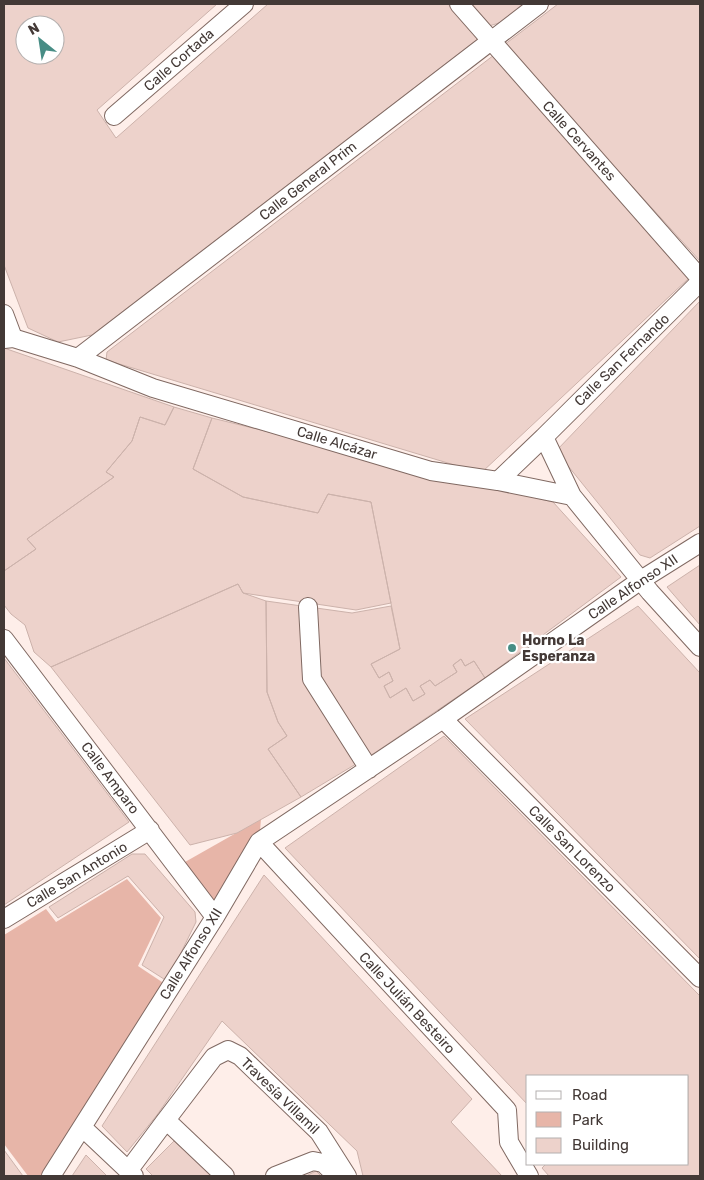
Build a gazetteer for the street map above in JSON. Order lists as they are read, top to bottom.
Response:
{
  "streets": {
    "street": [
      "Calle Cortada",
      "Calle Cervantes",
      "Calle General Prim",
      "Calle San Fernando",
      "Calle Alcázar",
      "Calle Alfonso XII",
      "Calle Amparo",
      "Calle San Lorenzo",
      "Calle San Antonio",
      "Calle Julián Besteiro",
      "Travesía Villamil"
    ]
  },
  "crossings": [
    ["Calle Cervantes", "Calle General Prim"],
    ["Calle General Prim", "Calle Alcázar"],
    ["Calle San Fernando", "Calle Alcázar"],
    ["Calle Alfonso XII", "Calle Amparo"],
    ["Calle Alfonso XII", "Calle San Lorenzo"],
    ["Calle Alfonso XII", "Calle Julián Besteiro"],
    ["Calle Amparo", "Calle San Antonio"]
  ],
  "places": ["Horno La Esperanza"],
  "legend": ["Road", "Park", "Building"],
  "north": "top left"
}
